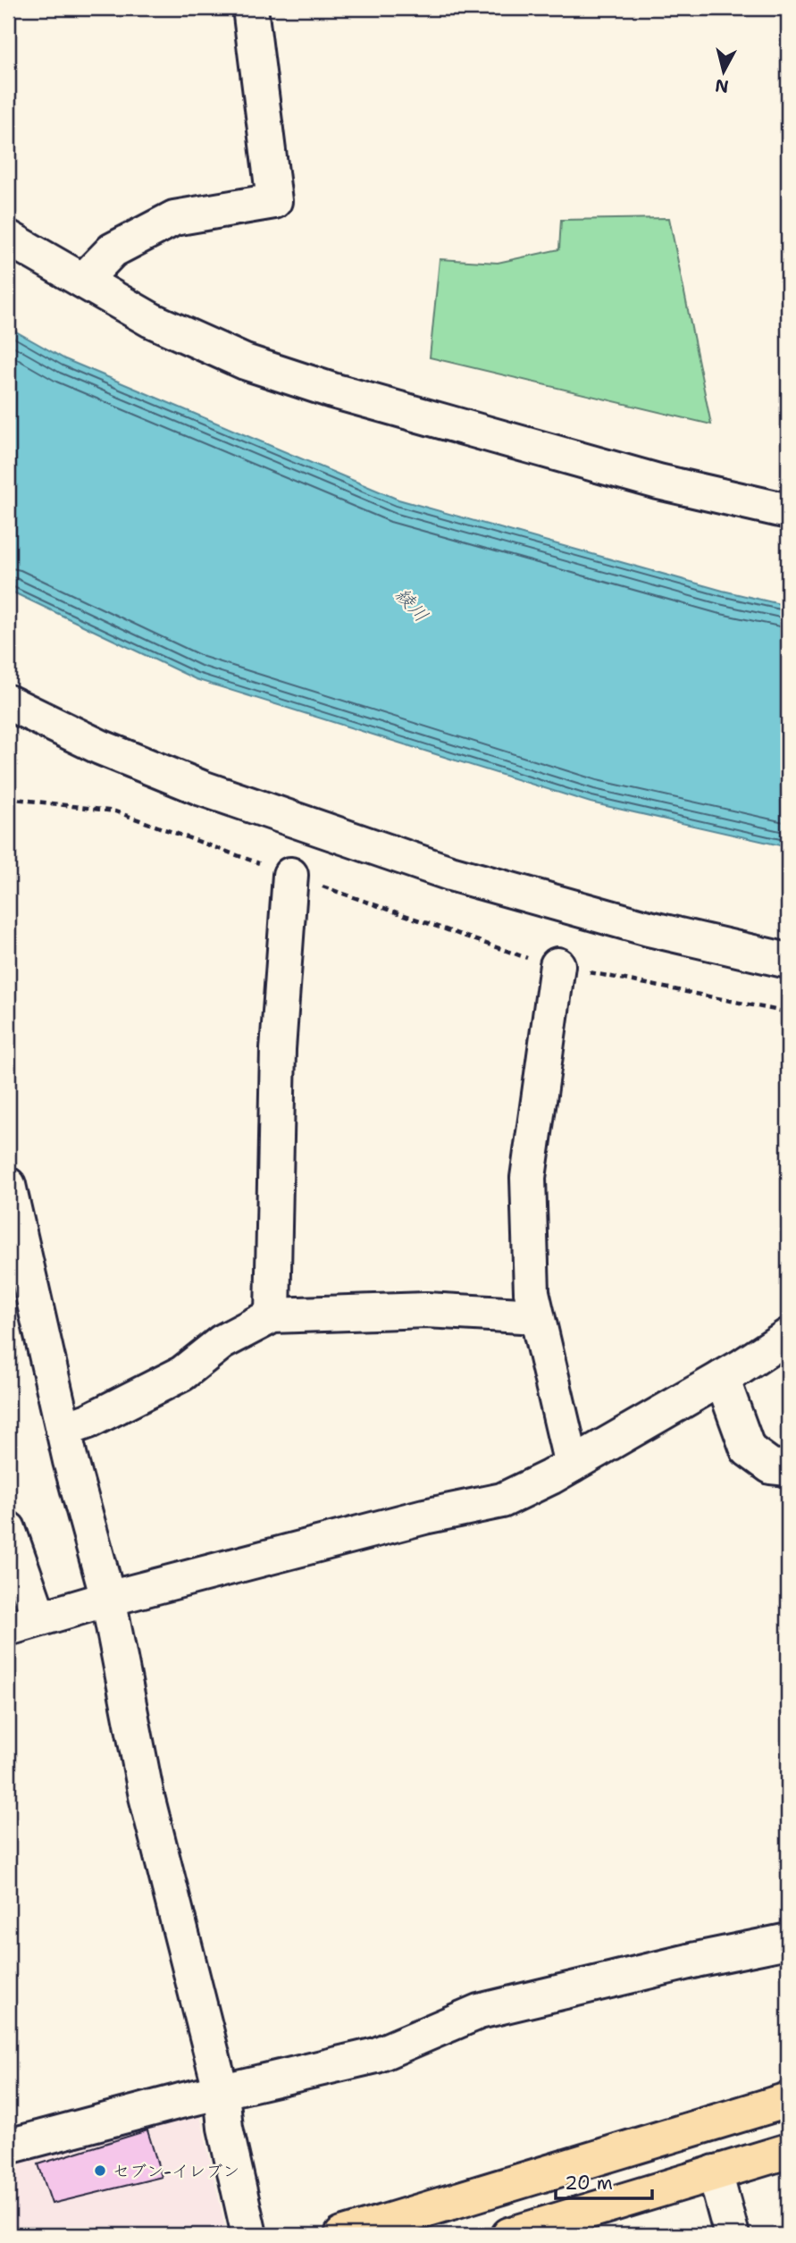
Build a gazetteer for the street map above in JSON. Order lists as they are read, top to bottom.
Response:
{
  "water": ["綾川"],
  "places": ["セブン-イレブン"],
  "scale_bar": "20 m",
  "north": "bottom"
}
